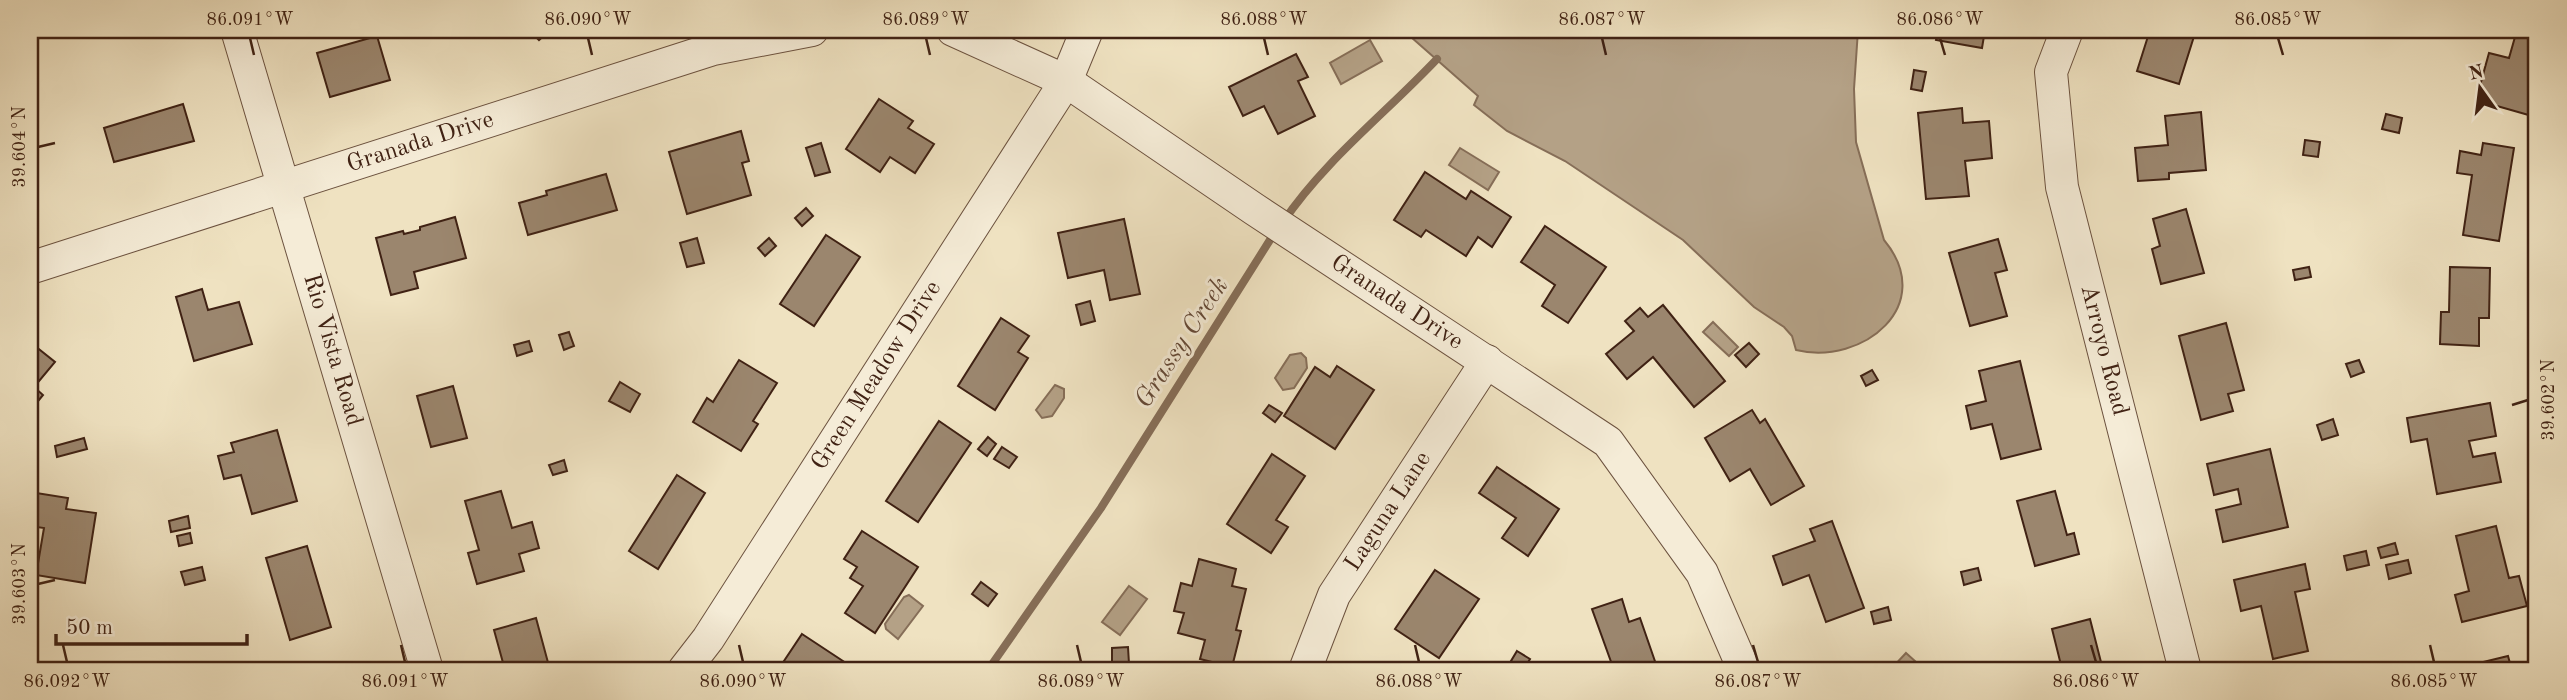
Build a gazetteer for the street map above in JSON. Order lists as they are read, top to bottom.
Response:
{
  "streets": {
    "street": [
      "Granada Drive",
      "Rio Vista Road",
      "Arroyo Road",
      "Green Meadow Drive",
      "Laguna Lane"
    ]
  },
  "crossings": [
    ["Granada Drive", "Rio Vista Road"],
    ["Granada Drive", "Green Meadow Drive"],
    ["Granada Drive", "Laguna Lane"]
  ],
  "water": ["Grassy Creek"],
  "scale_bar": "50 m",
  "north": "top",
  "coordinates": [
    "86.091°W",
    "86.090°W",
    "86.089°W",
    "86.088°W",
    "86.087°W",
    "86.086°W",
    "86.085°W",
    "39.604°N",
    "39.602°N",
    "39.603°N",
    "86.092°W"
  ]
}
